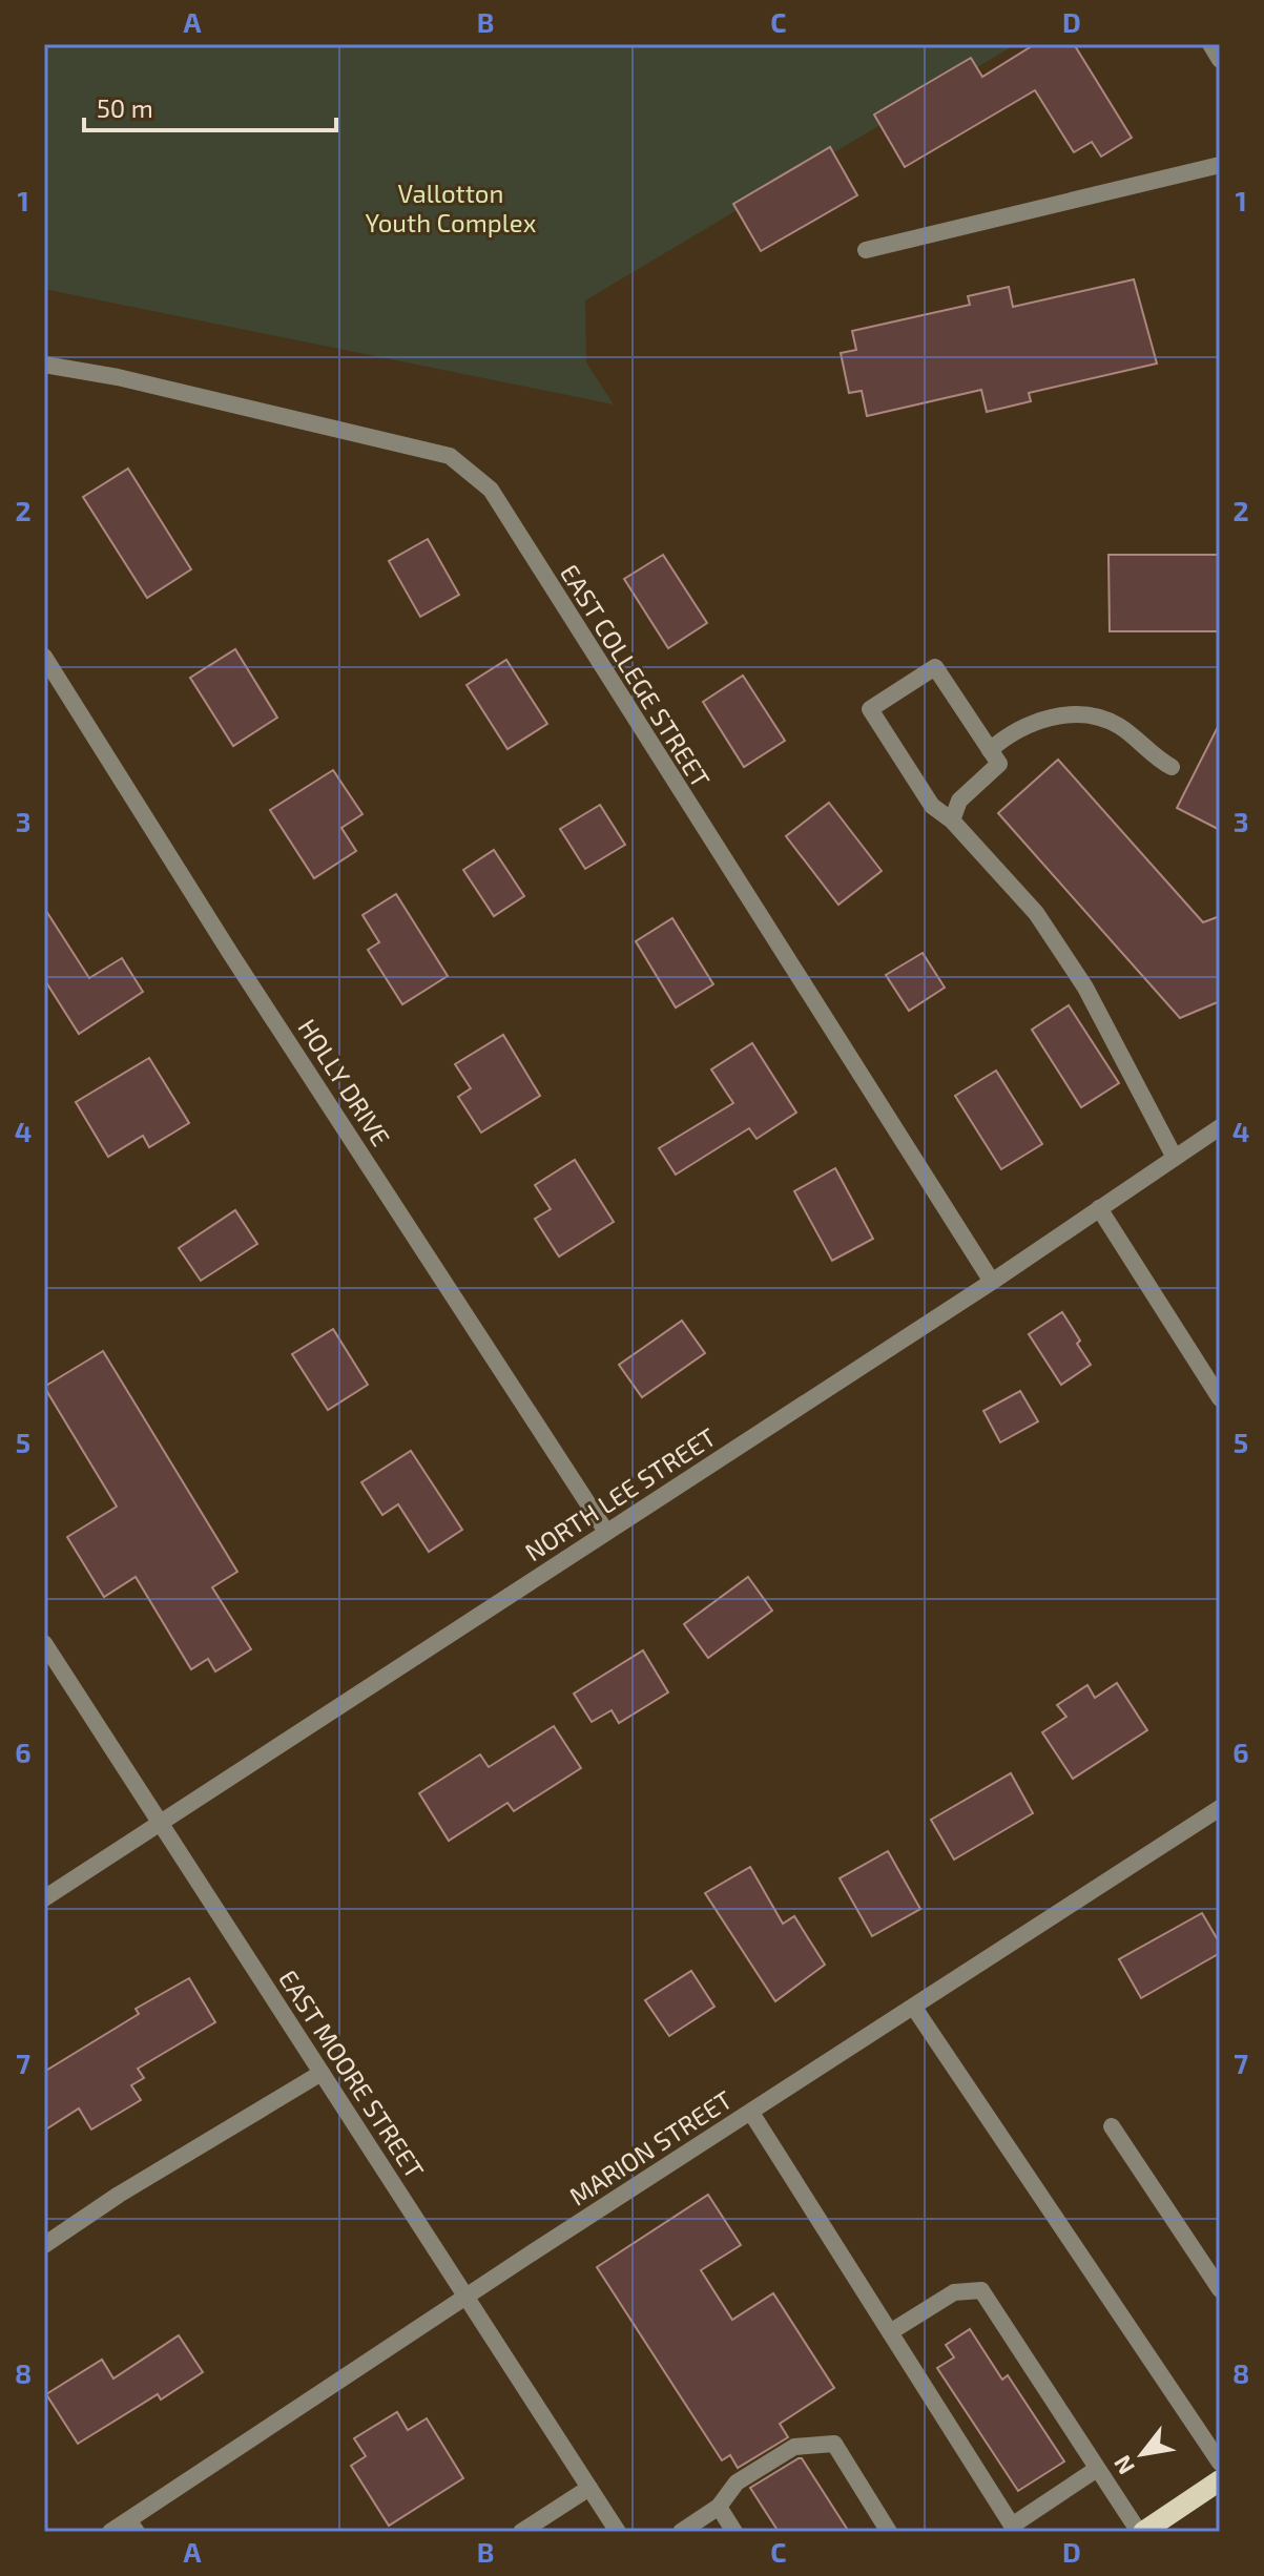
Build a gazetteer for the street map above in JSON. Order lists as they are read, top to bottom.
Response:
{
  "streets": {
    "street": [
      "EAST COLLEGE STREET",
      "HOLLY DRIVE",
      "NORTH LEE STREET",
      "EAST MOORE STREET",
      "MARION STREET"
    ]
  },
  "crossings": [
    ["EAST COLLEGE STREET", "NORTH LEE STREET"],
    ["HOLLY DRIVE", "NORTH LEE STREET"],
    ["NORTH LEE STREET", "EAST MOORE STREET"],
    ["EAST MOORE STREET", "MARION STREET"]
  ],
  "parks": ["Vallotton Youth Complex"],
  "scale_bar": "50 m",
  "north": "bottom left",
  "grid": {
    "columns": [
      "A",
      "B",
      "C",
      "D"
    ],
    "rows": [
      "1",
      "2",
      "3",
      "4",
      "5",
      "6",
      "7",
      "8"
    ]
  }
}
